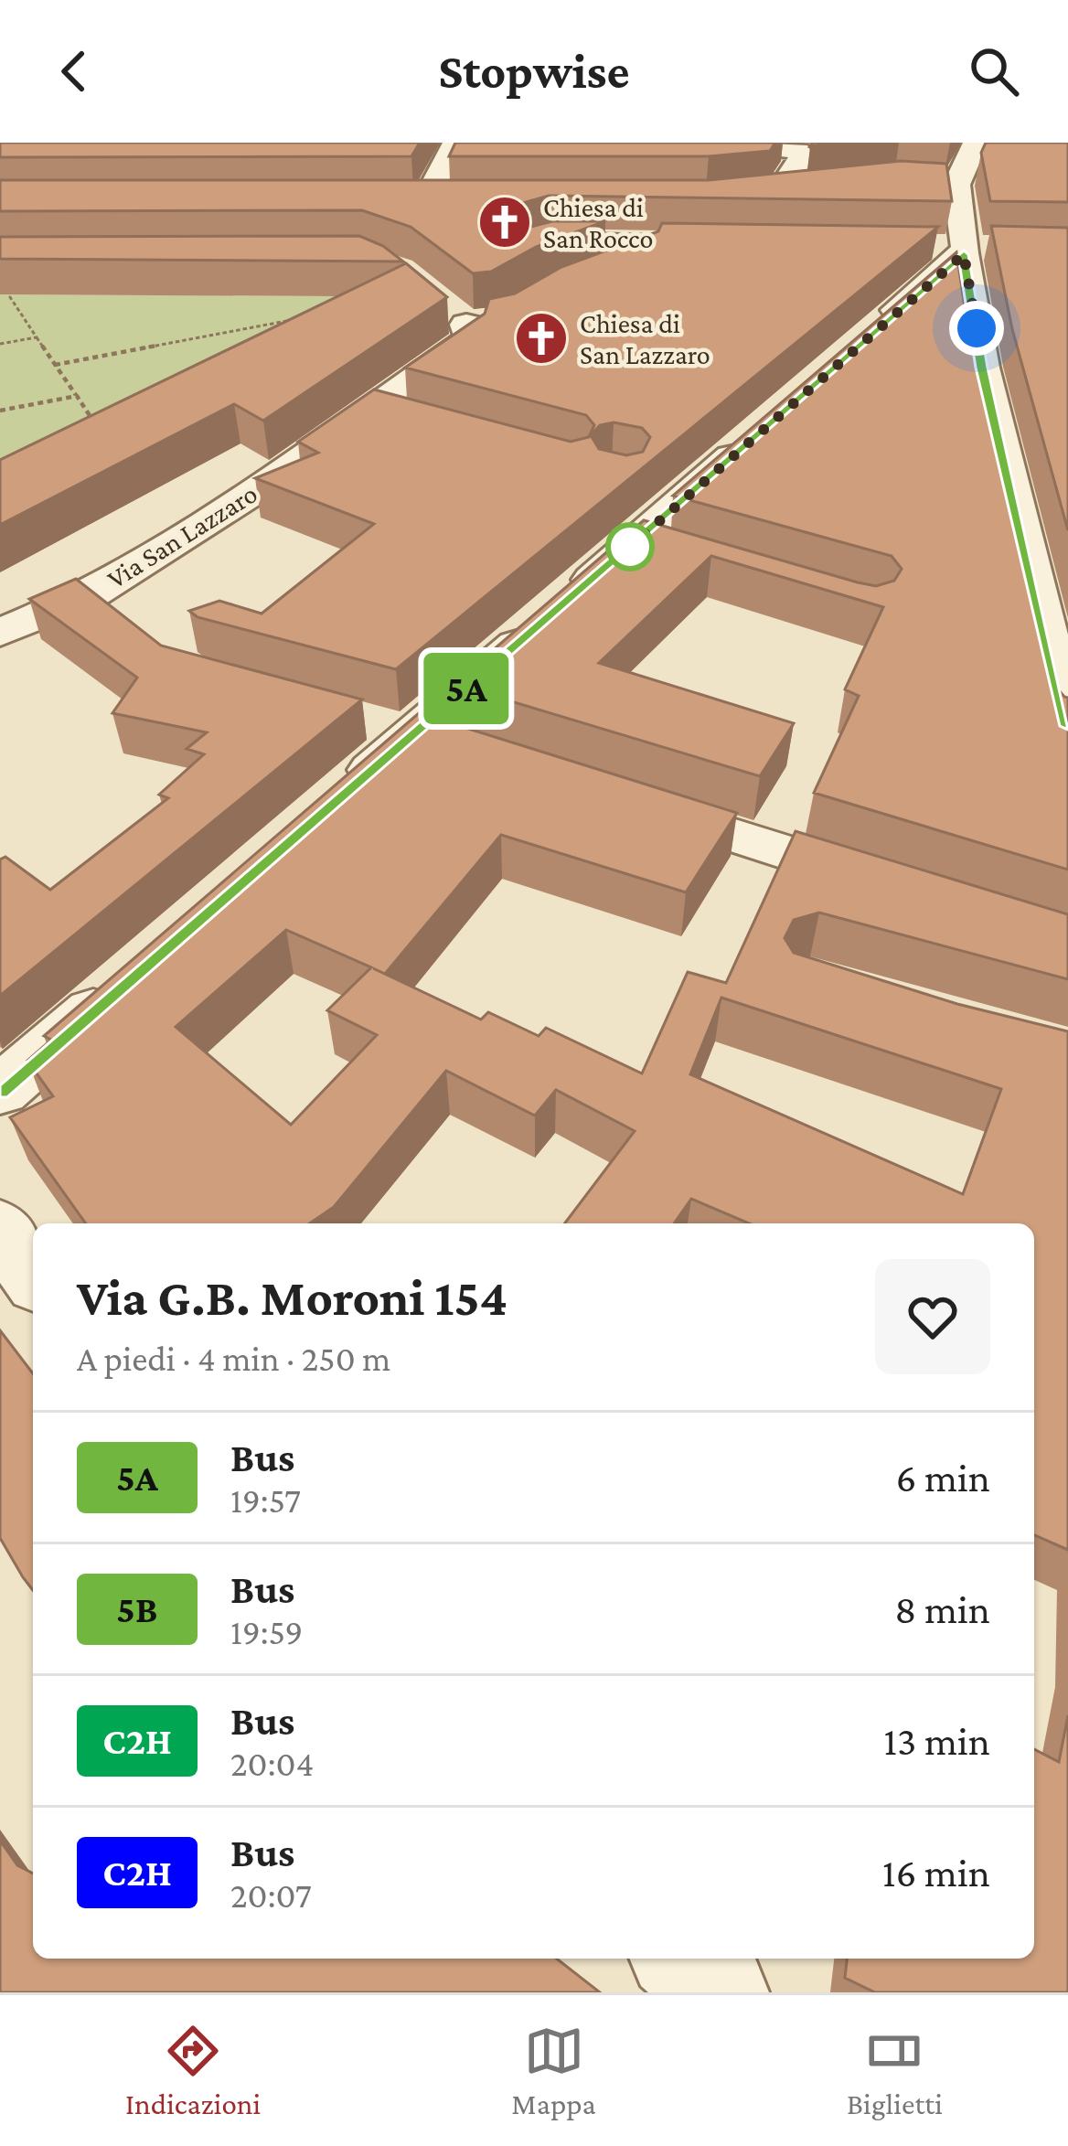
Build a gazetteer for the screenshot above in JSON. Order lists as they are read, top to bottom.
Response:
{
  "streets": {
    "street": ["Via San Lazzaro"]
  },
  "places": {
    "church": ["Chiesa di San Rocco", "Chiesa di San Lazzaro"]
  },
  "lines": ["bus line 5A"],
  "page": {
    "header": "Stopwise",
    "on_map": "5A",
    "heading": ["Via G.B. Moroni 154", "A piedi · 4 min · 250 m"],
    "list": [
      {
        "mark": "5A",
        "name": "Bus",
        "note": "19:57",
        "value": "6 min"
      },
      {
        "mark": "5B",
        "name": "Bus",
        "note": "19:59",
        "value": "8 min"
      },
      {
        "mark": "C2H",
        "name": "Bus",
        "note": "20:04",
        "value": "13 min"
      },
      {
        "mark": "C2H",
        "name": "Bus",
        "note": "20:07",
        "value": "16 min"
      }
    ],
    "tabs": ["Indicazioni", "Mappa", "Biglietti"]
  }
}
